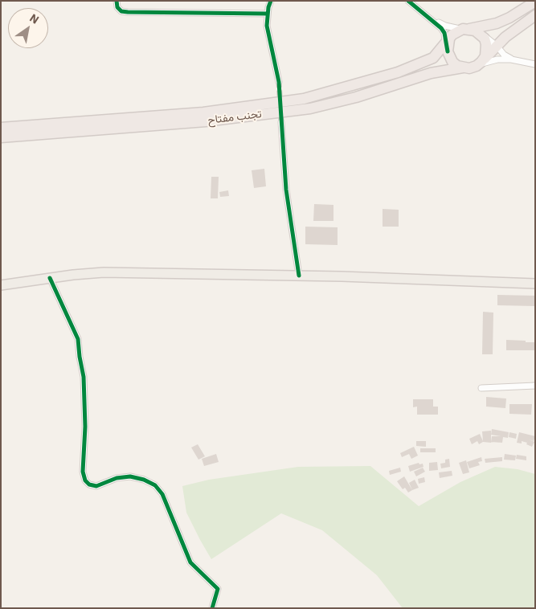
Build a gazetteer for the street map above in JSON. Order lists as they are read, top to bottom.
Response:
{
  "streets": {
    "highway": ["تجنب مفتاح"]
  },
  "north": "top right"
}
